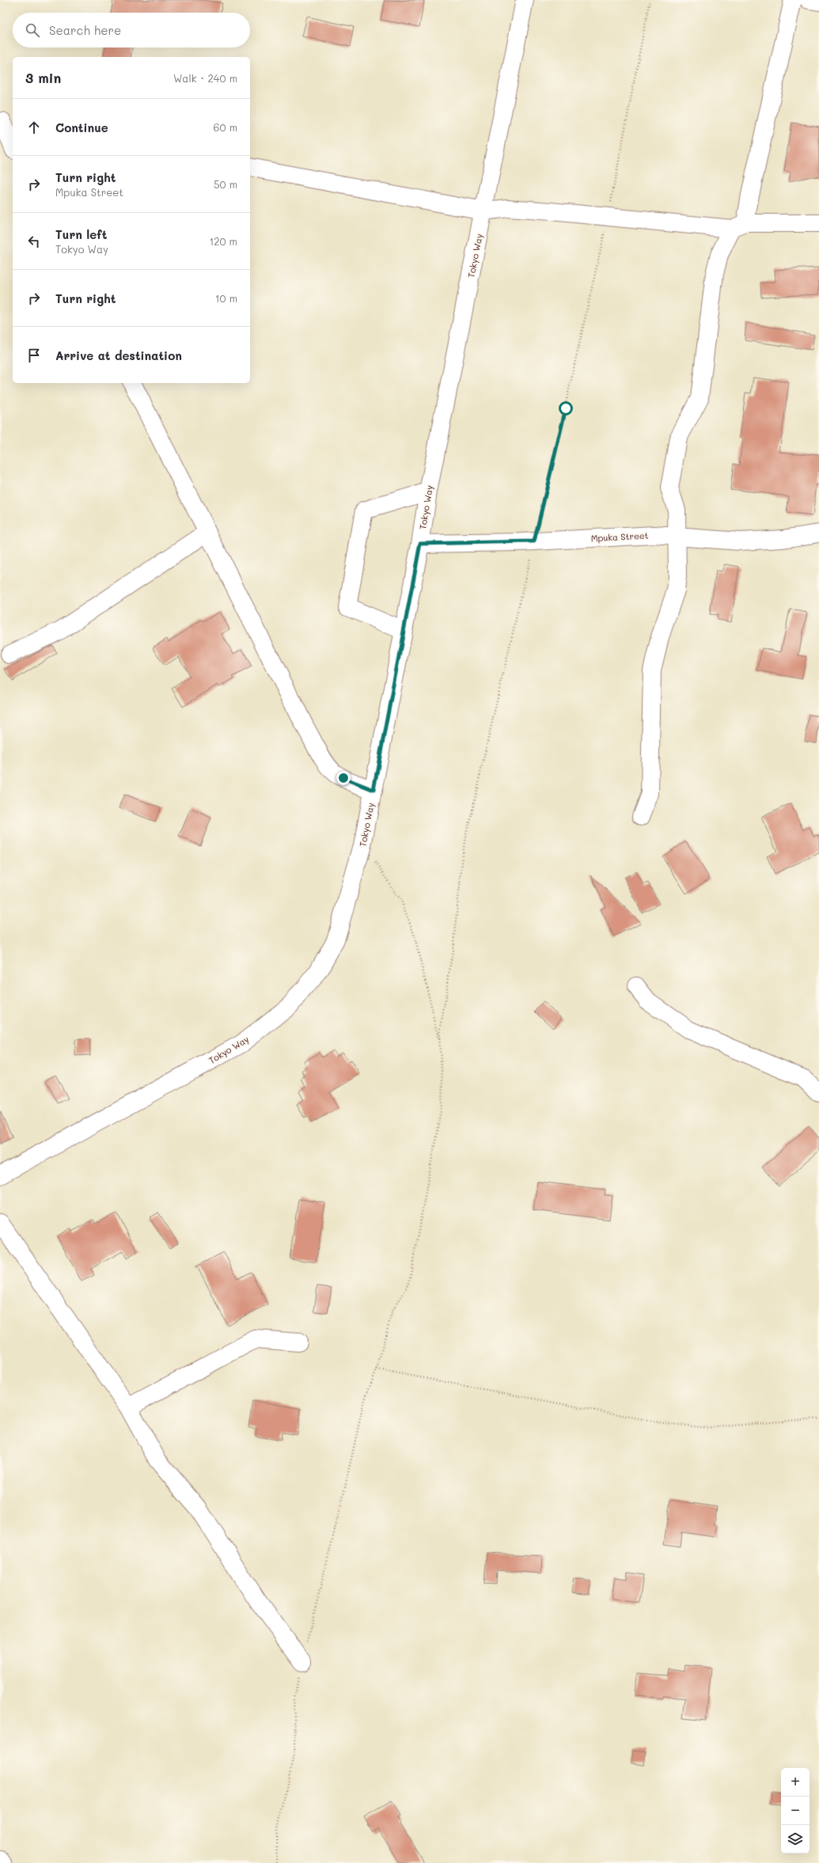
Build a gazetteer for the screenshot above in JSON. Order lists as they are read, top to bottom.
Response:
{
  "streets": {
    "street": ["Tokyo Way", "Mpuka Street"]
  },
  "crossings": [
    ["Tokyo Way", "Mpuka Street"]
  ],
  "page": {
    "search": "Search here",
    "heading": ["3 min", "Walk · 240 m"],
    "list": [
      ["Continue", "60 m"],
      ["Turn right", "Mpuka Street", "50 m"],
      ["Turn left", "Tokyo Way", "120 m"],
      ["Turn right", "10 m"],
      "Arrive at destination"
    ],
    "map_buttons": ["+", "−"]
  }
}
